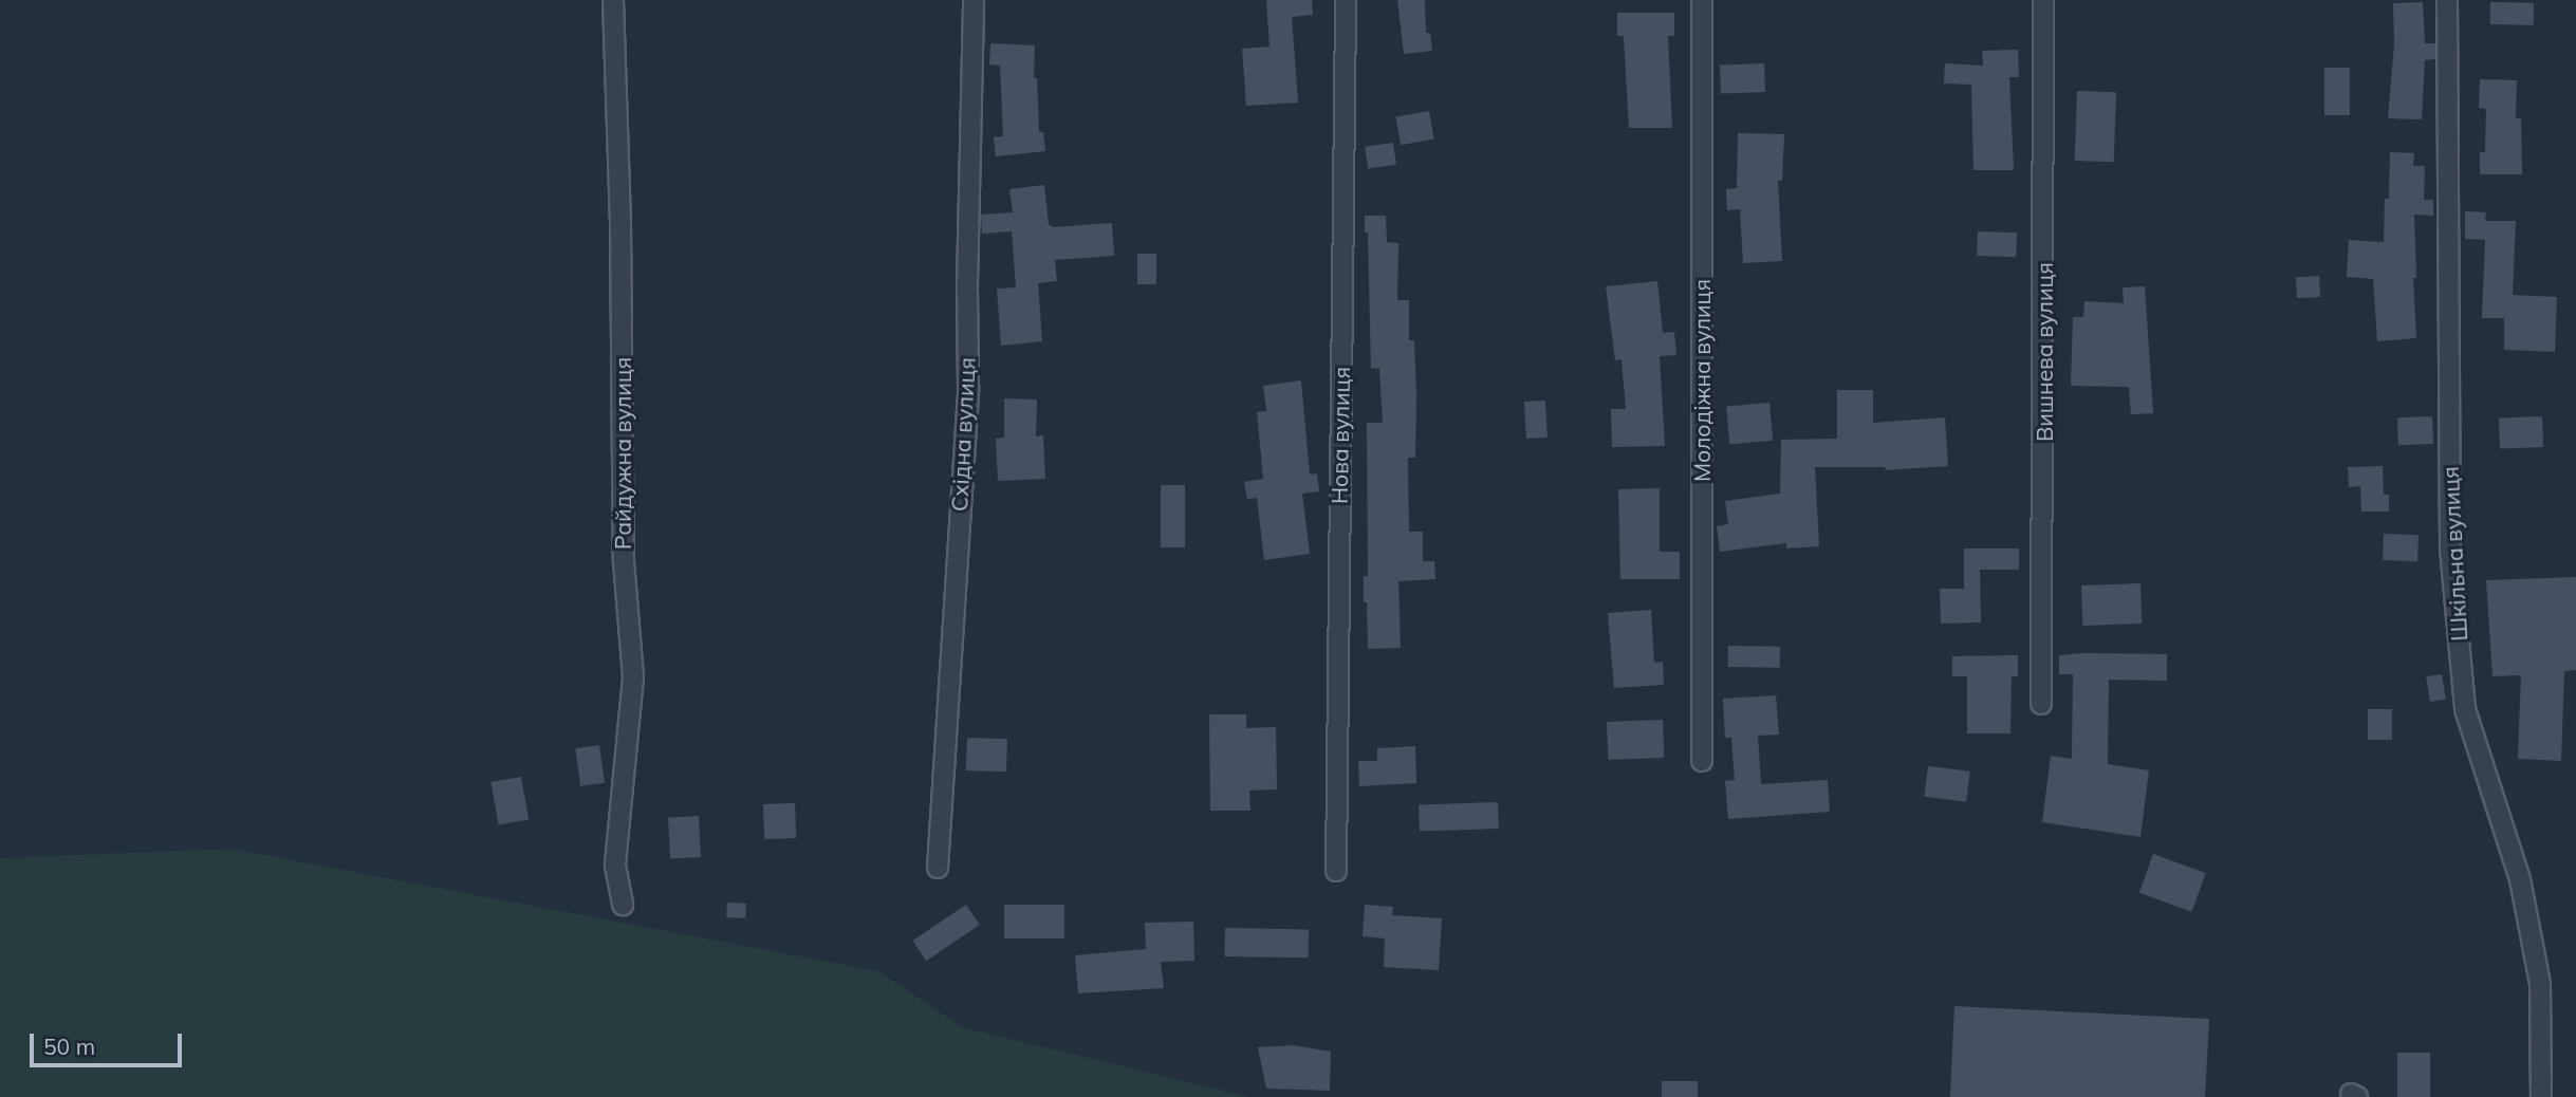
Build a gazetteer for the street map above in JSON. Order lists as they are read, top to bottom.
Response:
{
  "streets": {
    "street": [
      "Вишнева вулиця",
      "Молодіжна вулиця",
      "Східна вулиця",
      "Нова вулиця",
      "Райдужна вулиця",
      "Шкільна вулиця"
    ]
  },
  "scale_bar": "50 m"
}
